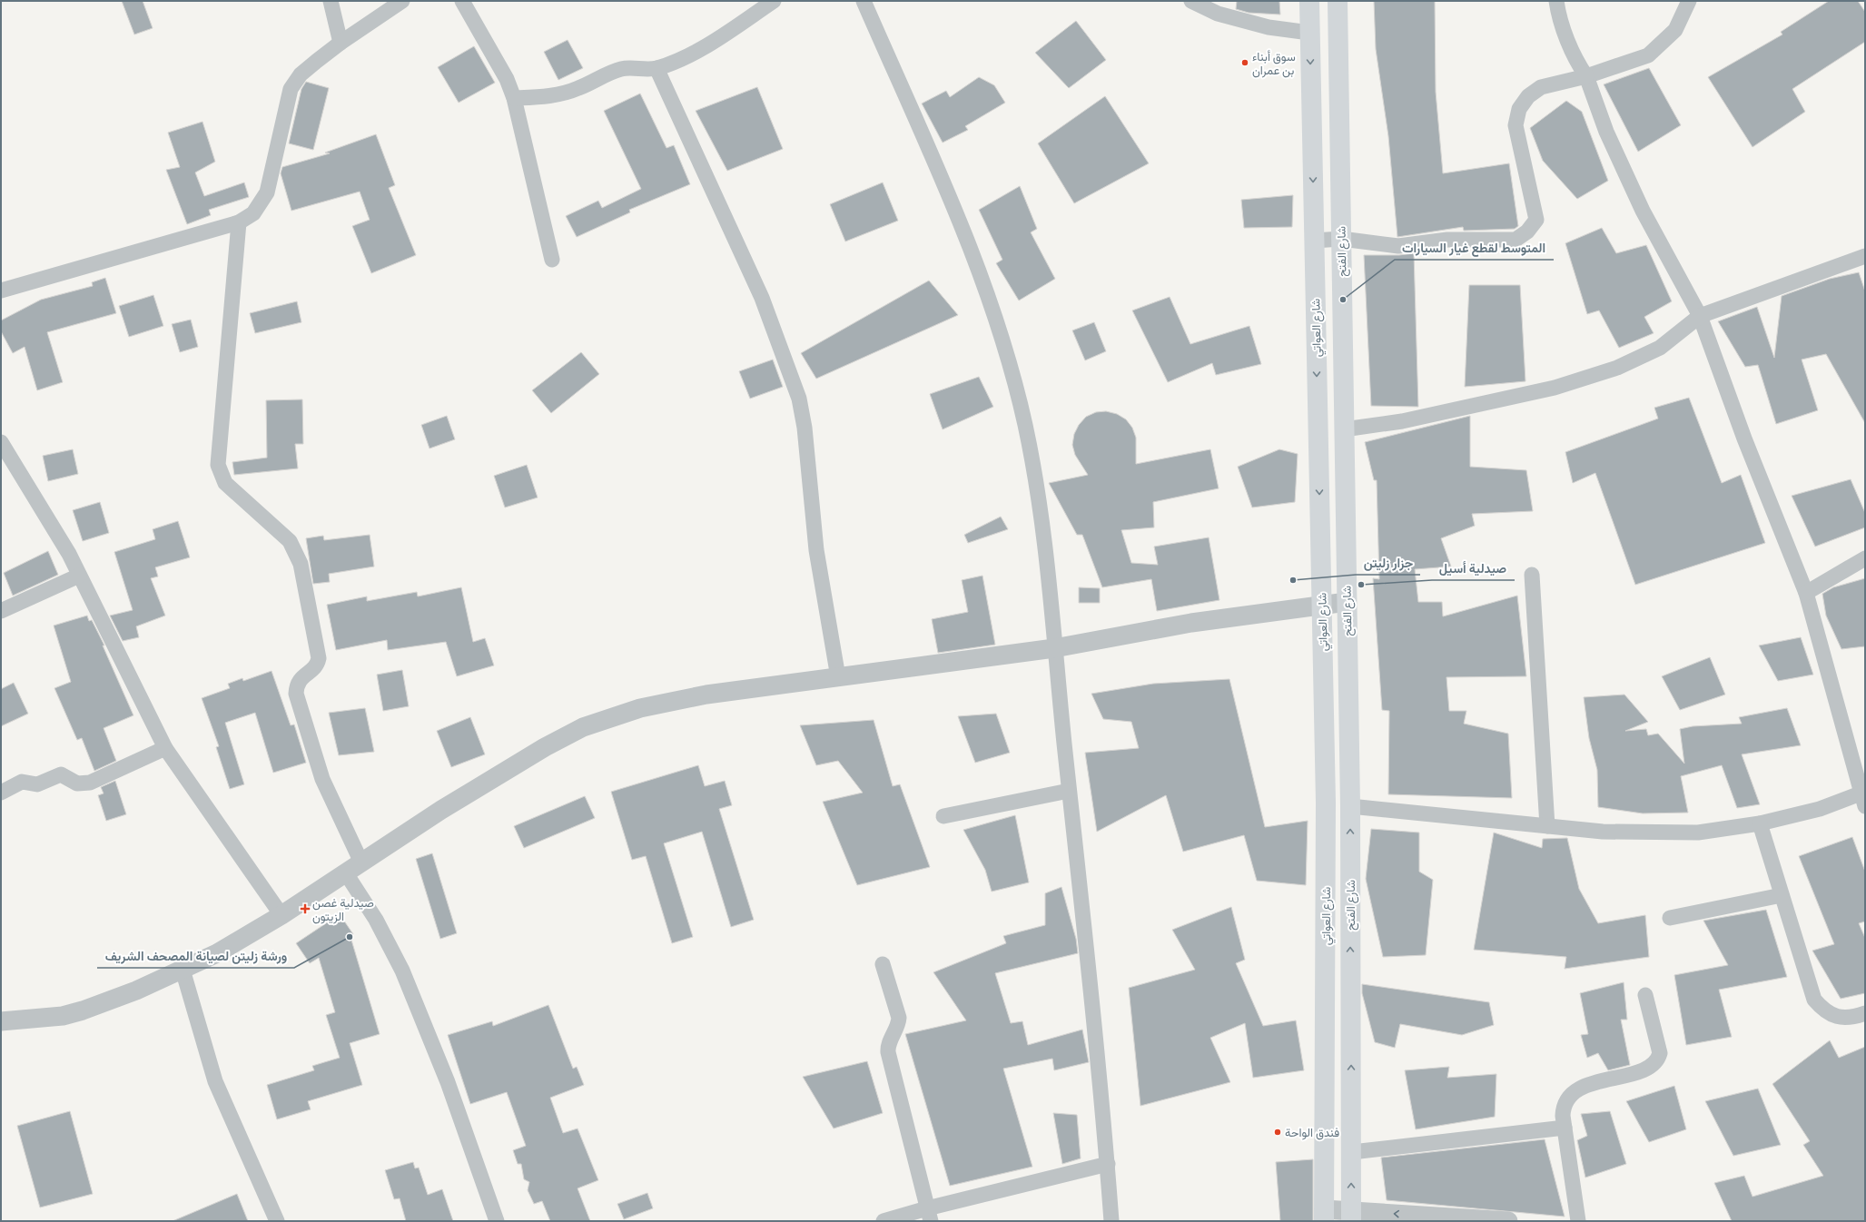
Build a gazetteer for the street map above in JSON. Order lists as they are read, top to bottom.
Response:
{
  "streets": {
    "main road": ["شارع الفتح", "شارع العواتي"]
  },
  "one_way": ["شارع العواتي"],
  "places": {
    "other": [
      "سوق أبناء بن عمران",
      "المتوسط لقطع غيار السيارات",
      "جزار زليتن",
      "صيدلية أسيل",
      "ورشة زليتن لصيانة المصحف الشريف",
      "فندق الواحة"
    ],
    "health": ["صيدلية غصن الزيتون"]
  }
}
